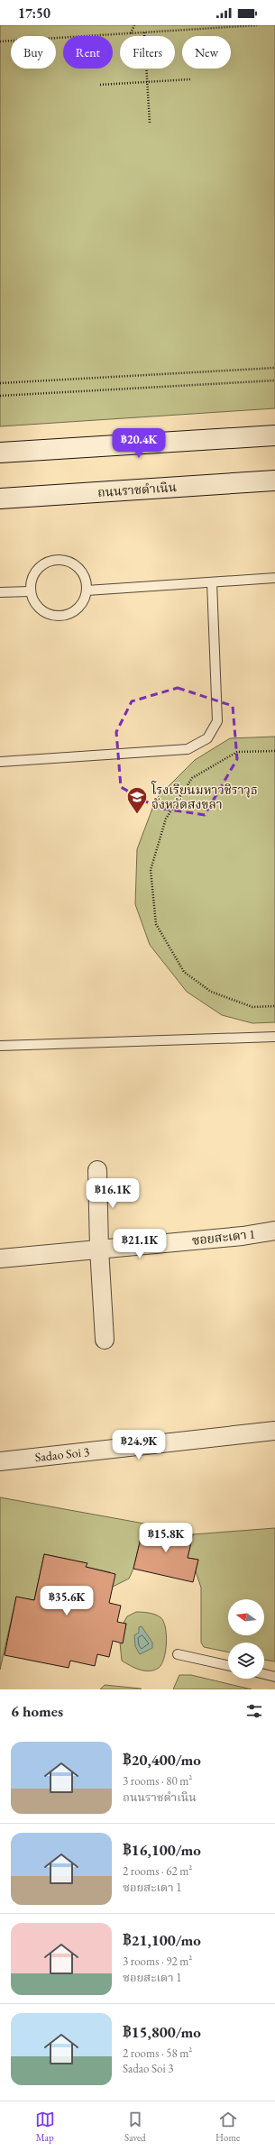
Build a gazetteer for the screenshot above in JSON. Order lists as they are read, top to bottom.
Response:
{
  "streets": {
    "street": ["ถนนราชดำเนิน", "ซอยสะเดา 1", "Sadao Soi 3"]
  },
  "places": {
    "school or university": ["โรงเรียนมหาวชิราวุธ จังหวัดสงขลา"]
  },
  "north": "left",
  "page": {
    "status": "17:50",
    "chip": [
      "Buy",
      "Rent",
      "Filters",
      "New"
    ],
    "price": [
      "฿20.4K",
      "฿16.1K",
      "฿21.1K",
      "฿24.9K",
      "฿15.8K",
      "฿35.6K"
    ],
    "heading": "6 homes",
    "list": [
      {
        "name": "฿20,400/mo",
        "note": "3 rooms · 80 m² · ถนนราชดำเนิน"
      },
      {
        "name": "฿16,100/mo",
        "note": "2 rooms · 62 m² · ซอยสะเดา 1"
      },
      {
        "name": "฿21,100/mo",
        "note": "3 rooms · 92 m² · ซอยสะเดา 1"
      },
      {
        "name": "฿15,800/mo",
        "note": "2 rooms · 58 m² · Sadao Soi 3"
      }
    ],
    "tabs": ["Map", "Saved", "Home"]
  }
}
